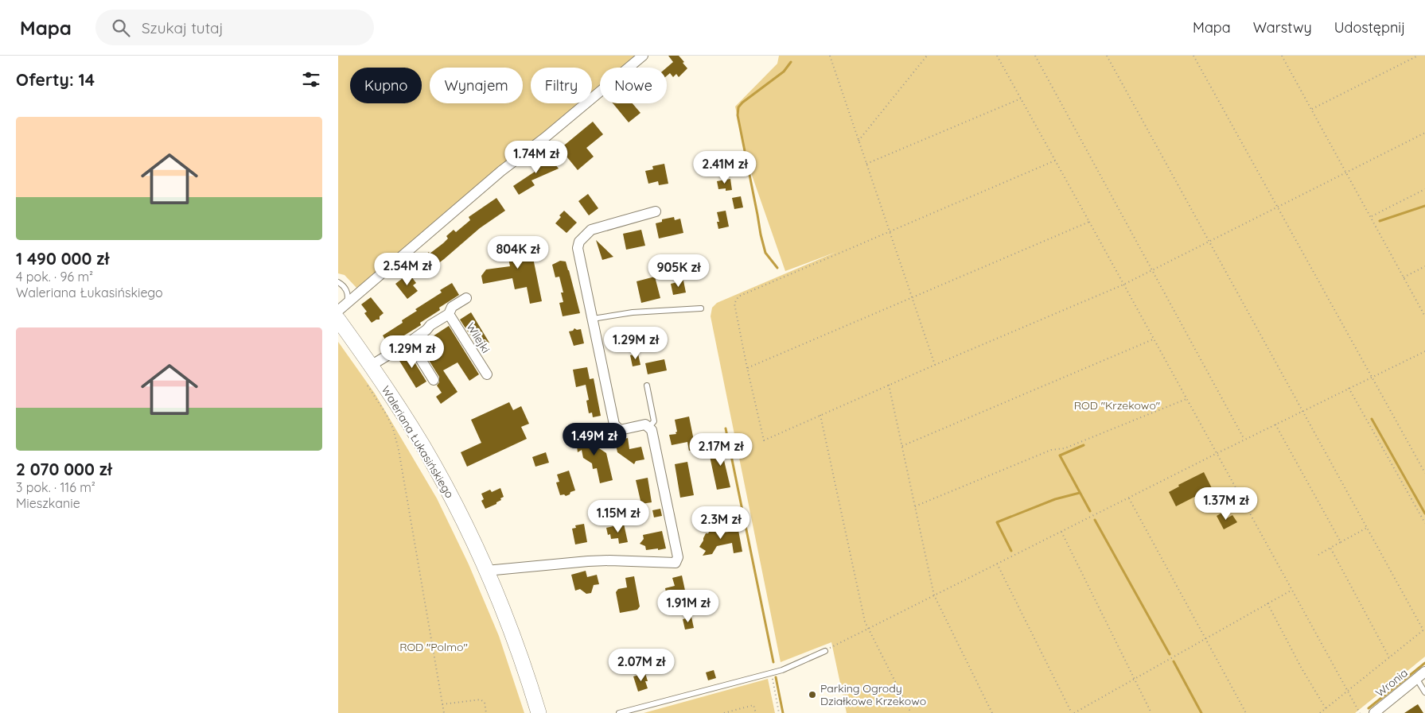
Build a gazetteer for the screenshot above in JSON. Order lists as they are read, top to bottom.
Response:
{
  "streets": {
    "street": ["Wilejki", "Waleriana Łukasińskiego", "Wronia"]
  },
  "parks": ["ROD \"Krzekowo\"", "ROD \"Polmo\""],
  "places": ["Parking Ogrody Działkowe Krzekowo"],
  "page": {
    "header": "Mapa",
    "search": "Szukaj tutaj",
    "nav": ["Mapa", "Warstwy", "Udostępnij"],
    "heading": "Oferty: 14",
    "chip": [
      "Kupno",
      "Wynajem",
      "Filtry",
      "Nowe"
    ],
    "list": [
      {
        "name": "1 490 000 zł",
        "note": "4 pok. · 96 m² · Waleriana Łukasińskiego"
      },
      {
        "name": "2 070 000 zł",
        "note": "3 pok. · 116 m² · Mieszkanie"
      }
    ],
    "price": [
      "1.74M zł",
      "2.41M zł",
      "804K zł",
      "2.54M zł",
      "905K zł",
      "1.29M zł",
      "1.29M zł",
      "1.49M zł",
      "2.17M zł",
      "1.37M zł",
      "1.15M zł",
      "2.3M zł",
      "1.91M zł",
      "2.07M zł"
    ]
  }
}
